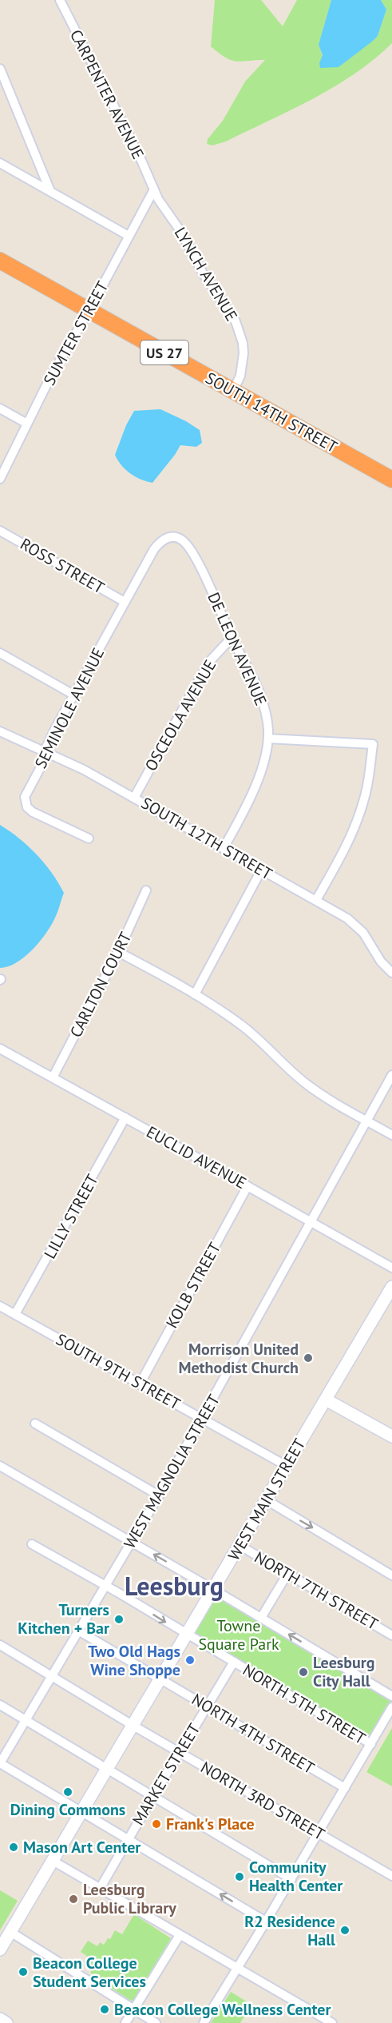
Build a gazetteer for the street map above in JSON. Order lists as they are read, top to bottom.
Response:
{
  "streets": {
    "highway": ["US 27", "SOUTH 14TH STREET"],
    "main road": ["WEST MAIN STREET"],
    "street": [
      "CARPENTER AVENUE",
      "LYNCH AVENUE",
      "SUMTER STREET",
      "ROSS STREET",
      "DE LEON AVENUE",
      "SEMINOLE AVENUE",
      "OSCEOLA AVENUE",
      "SOUTH 12TH STREET",
      "CARLTON COURT",
      "EUCLID AVENUE",
      "LILLY STREET",
      "KOLB STREET",
      "SOUTH 9TH STREET",
      "WEST MAGNOLIA STREET",
      "NORTH 7TH STREET",
      "NORTH 5TH STREET",
      "NORTH 4TH STREET",
      "MARKET STREET",
      "NORTH 3RD STREET"
    ]
  },
  "crossings": [
    ["CARPENTER AVENUE", "LYNCH AVENUE"],
    ["CARPENTER AVENUE", "SUMTER STREET"],
    ["LYNCH AVENUE", "SUMTER STREET"],
    ["LYNCH AVENUE", "SOUTH 14TH STREET"],
    ["SUMTER STREET", "SOUTH 14TH STREET"],
    ["ROSS STREET", "SEMINOLE AVENUE"],
    ["DE LEON AVENUE", "SEMINOLE AVENUE"],
    ["DE LEON AVENUE", "OSCEOLA AVENUE"],
    ["DE LEON AVENUE", "SOUTH 12TH STREET"],
    ["SEMINOLE AVENUE", "SOUTH 12TH STREET"],
    ["OSCEOLA AVENUE", "SOUTH 12TH STREET"],
    ["CARLTON COURT", "EUCLID AVENUE"],
    ["EUCLID AVENUE", "LILLY STREET"],
    ["EUCLID AVENUE", "KOLB STREET"],
    ["EUCLID AVENUE", "WEST MAGNOLIA STREET"],
    ["LILLY STREET", "SOUTH 9TH STREET"],
    ["KOLB STREET", "SOUTH 9TH STREET"],
    ["SOUTH 9TH STREET", "WEST MAGNOLIA STREET"],
    ["SOUTH 9TH STREET", "WEST MAIN STREET"],
    ["WEST MAGNOLIA STREET", "NORTH 5TH STREET"],
    ["WEST MAGNOLIA STREET", "NORTH 4TH STREET"],
    ["WEST MAGNOLIA STREET", "NORTH 3RD STREET"],
    ["WEST MAIN STREET", "NORTH 7TH STREET"],
    ["WEST MAIN STREET", "NORTH 5TH STREET"],
    ["WEST MAIN STREET", "NORTH 4TH STREET"],
    ["WEST MAIN STREET", "NORTH 3RD STREET"],
    ["NORTH 5TH STREET", "MARKET STREET"],
    ["NORTH 4TH STREET", "MARKET STREET"],
    ["MARKET STREET", "NORTH 3RD STREET"]
  ],
  "districts": ["Leesburg"],
  "parks": ["Towne Square Park"],
  "places": [
    "Morrison United Methodist Church",
    "Turners Kitchen + Bar",
    "Two Old Hags Wine Shoppe",
    "Leesburg City Hall",
    "Dining Commons",
    "Frank's Place",
    "Mason Art Center",
    "Community Health Center",
    "Leesburg Public Library",
    "R2 Residence Hall",
    "Beacon College Student Services",
    "Beacon College Wellness Center"
  ]
}
